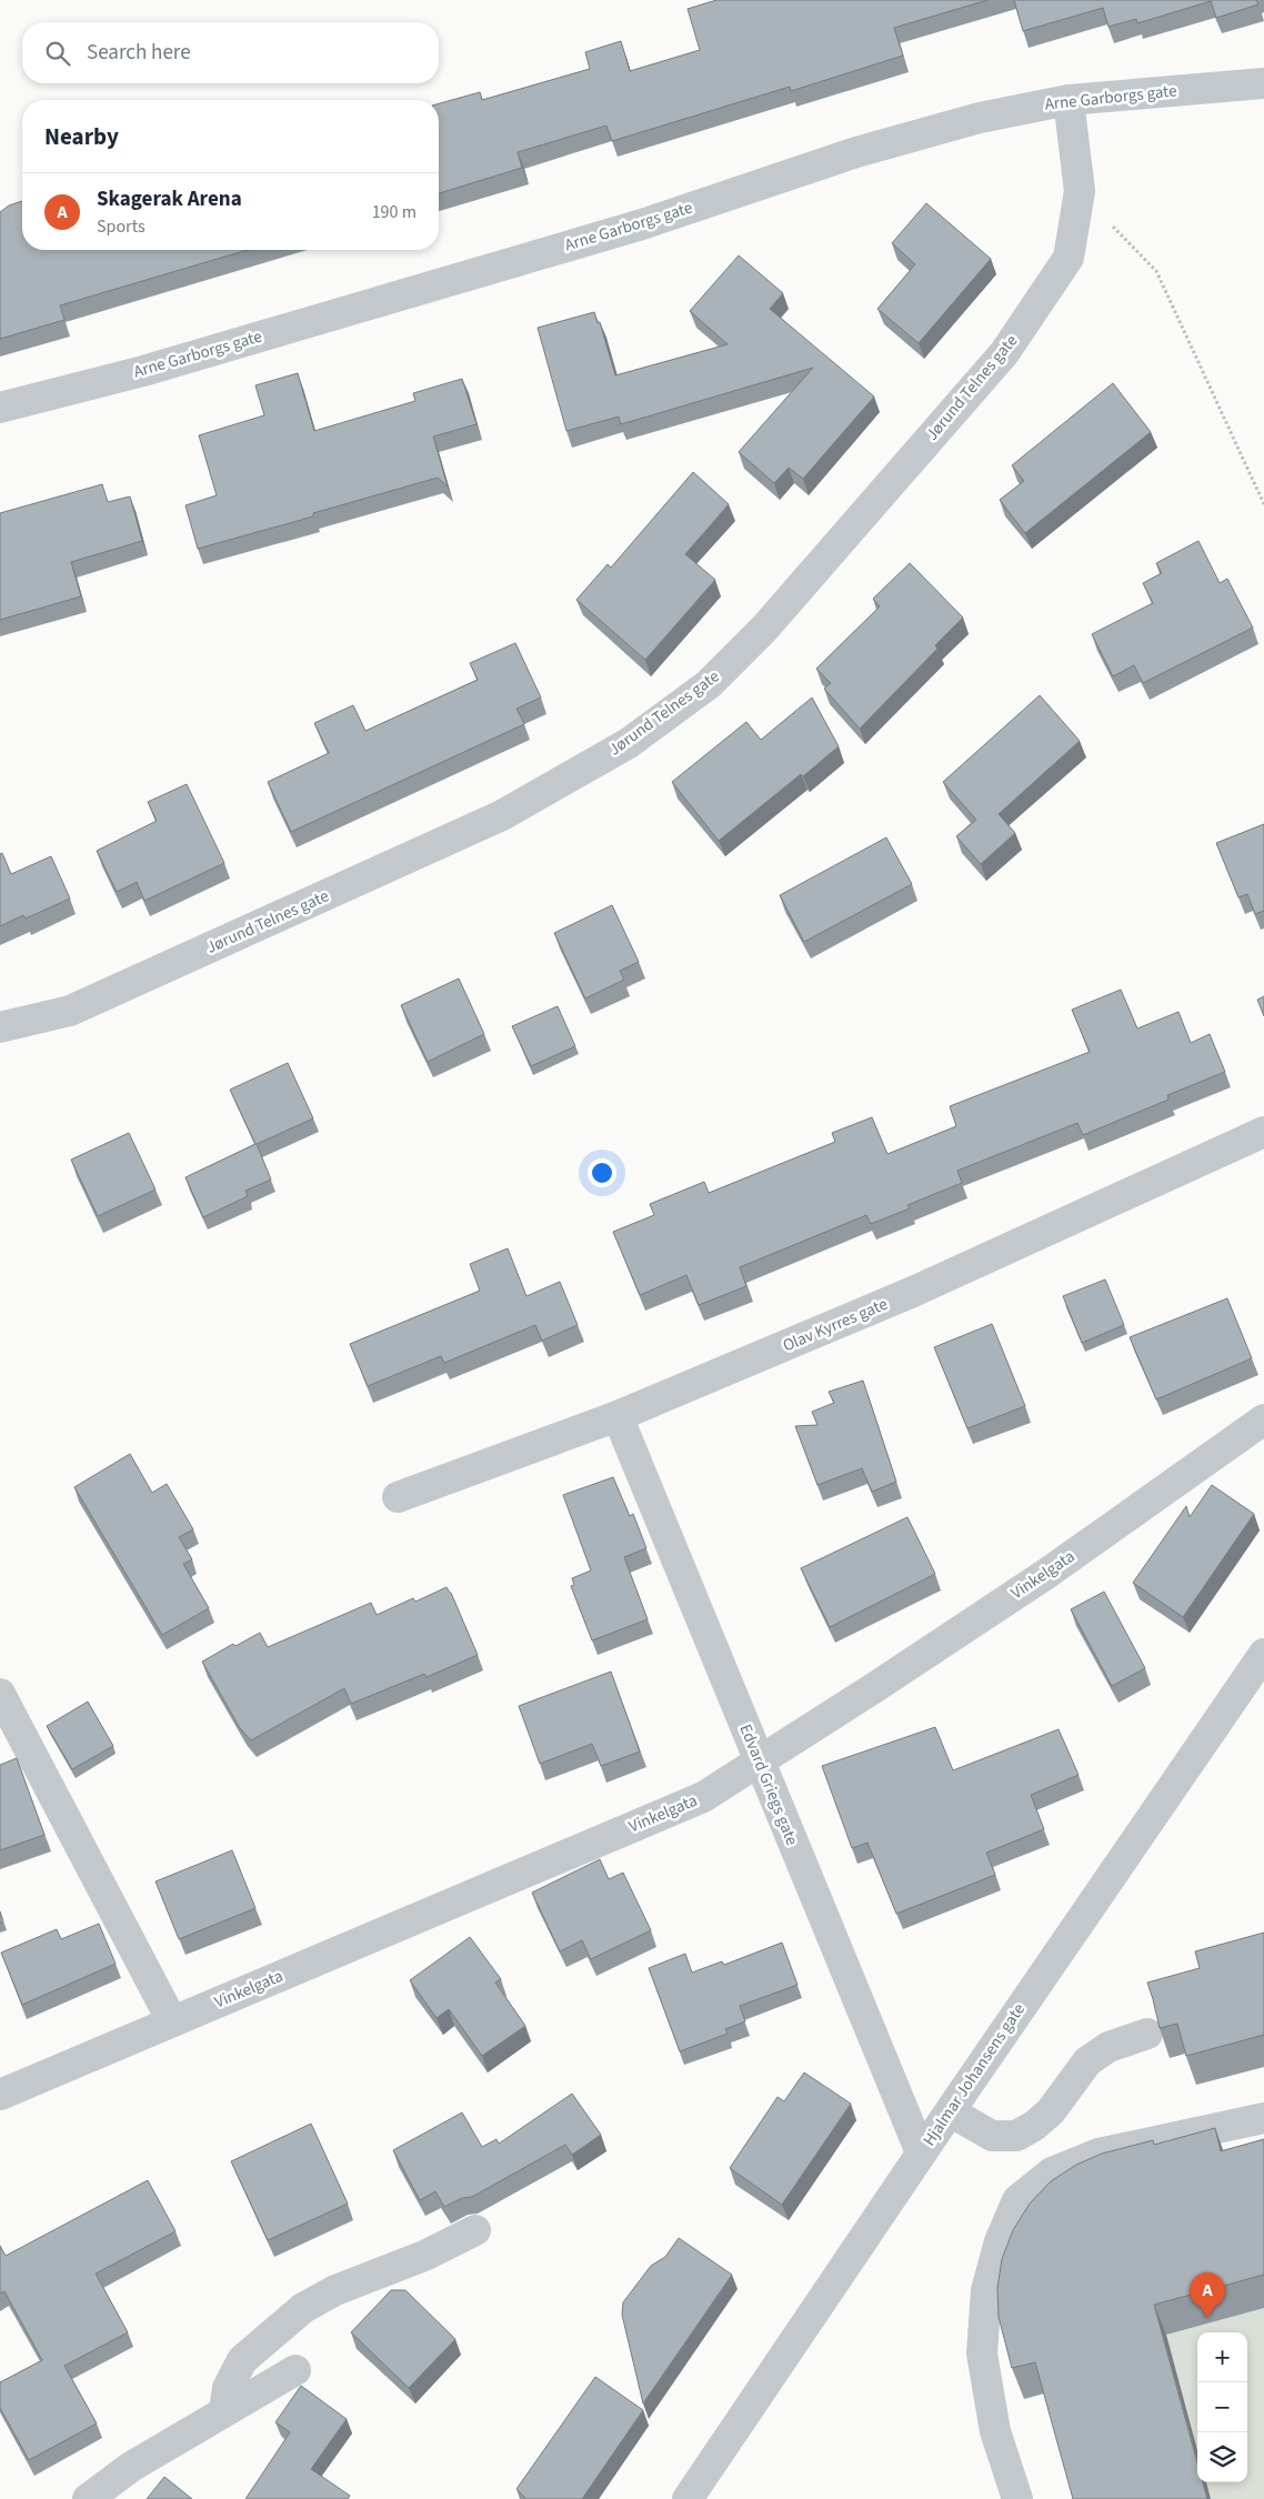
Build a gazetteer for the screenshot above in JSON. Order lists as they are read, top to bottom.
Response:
{
  "streets": {
    "street": [
      "Arne Garborgs gate",
      "Jørund Telnes gate",
      "Olav Kyrres gate",
      "Vinkelgata",
      "Edvard Griegs gate",
      "Hjalmar Johansens gate"
    ]
  },
  "crossings": [
    ["Arne Garborgs gate", "Jørund Telnes gate"],
    ["Olav Kyrres gate", "Edvard Griegs gate"],
    ["Vinkelgata", "Edvard Griegs gate"],
    ["Edvard Griegs gate", "Hjalmar Johansens gate"]
  ],
  "page": {
    "search": "Search here",
    "heading": "Nearby",
    "list": [
      {
        "mark": "A",
        "name": "Skagerak Arena",
        "note": "Sports",
        "value": "190 m"
      }
    ],
    "pins": "A",
    "map_buttons": ["+", "−"]
  }
}
